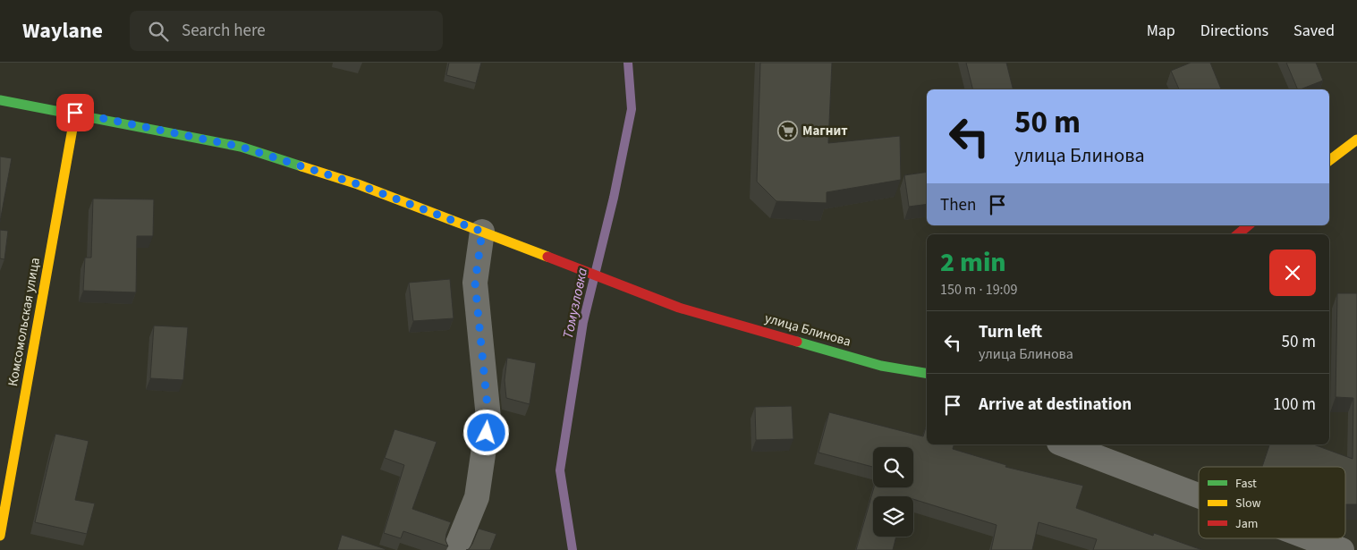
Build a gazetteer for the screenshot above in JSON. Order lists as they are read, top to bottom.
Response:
{
  "streets": {
    "main road": ["Комсомольская улица", "улица Блинова"]
  },
  "water": ["Томузловка"],
  "places": {
    "supermarket": ["Магнит"]
  },
  "legend": ["Fast", "Slow", "Jam"],
  "page": {
    "header": "Waylane",
    "search": "Search here",
    "nav": ["Map", "Directions", "Saved"],
    "turn": ["50 m", "улица Блинова"],
    "then": "Then",
    "heading": ["2 min", "150 m · 19:09"],
    "list": [
      {
        "name": "Turn left",
        "note": "улица Блинова",
        "value": "50 m"
      },
      {
        "name": "Arrive at destination",
        "value": "100 m"
      }
    ]
  }
}
